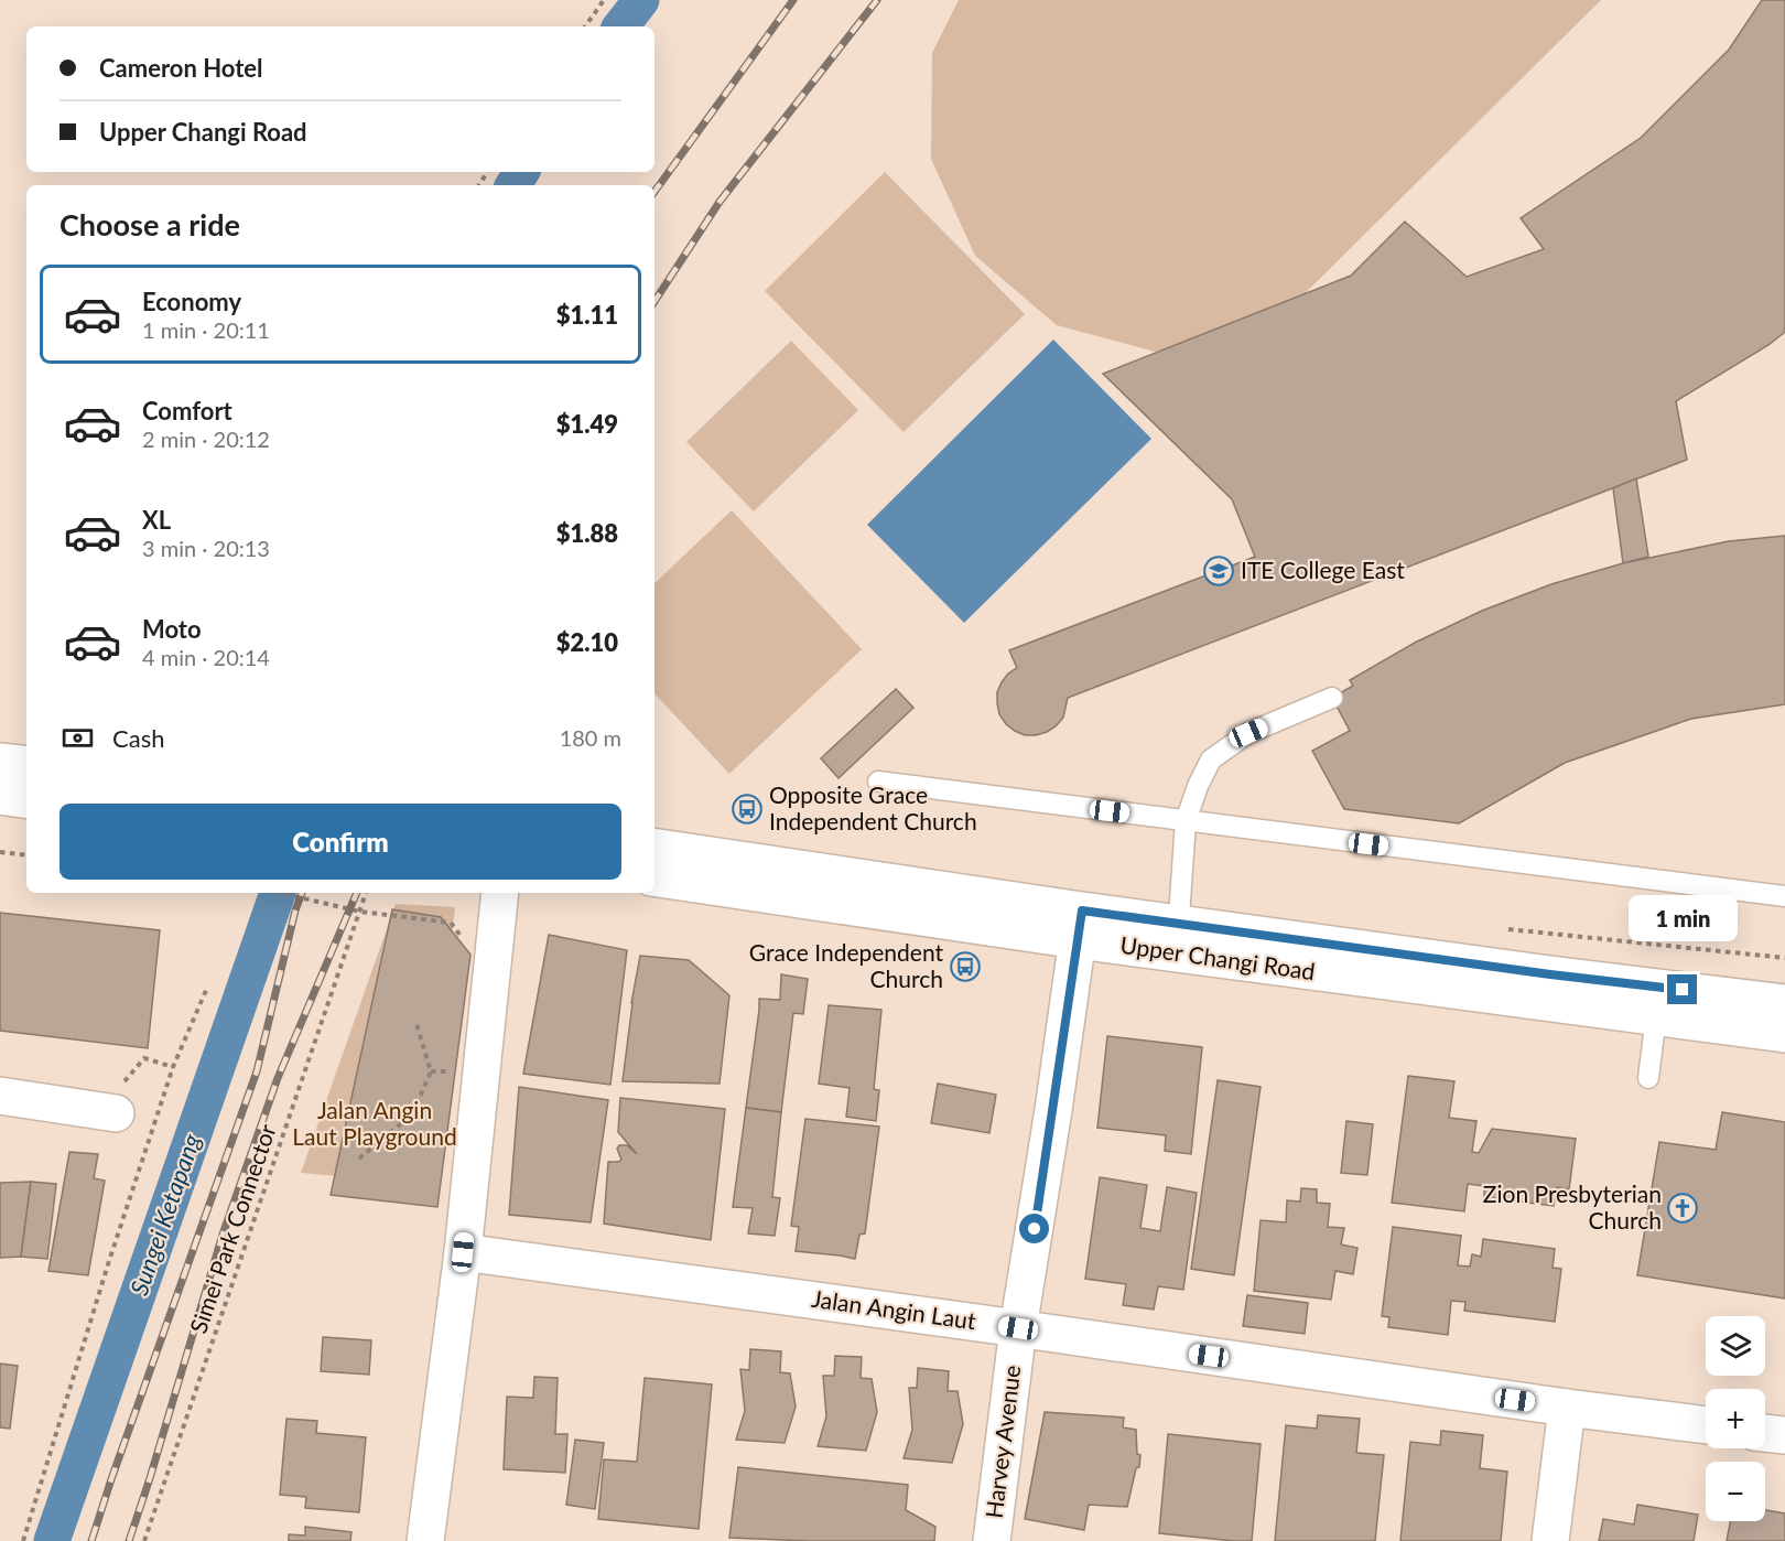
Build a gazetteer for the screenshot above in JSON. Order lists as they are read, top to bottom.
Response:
{
  "streets": {
    "street": ["Upper Changi Road", "Jalan Angin Laut", "Harvey Avenue"],
    "path": ["Simei Park Connector"]
  },
  "crossings": [
    ["Upper Changi Road", "Harvey Avenue"],
    ["Jalan Angin Laut", "Harvey Avenue"]
  ],
  "water": ["Sungei Ketapang"],
  "parks": ["Jalan Angin Laut Playground"],
  "places": {
    "school or university": ["ITE College East"],
    "bus stop": ["Opposite Grace Independent Church", "Grace Independent Church"],
    "church": ["Zion Presbyterian Church"]
  },
  "page": {
    "banner": ["Cameron Hotel", "Upper Changi Road"],
    "heading": "Choose a ride",
    "list": [
      {
        "name": "Economy",
        "note": "1 min · 20:11",
        "value": "$1.11"
      },
      {
        "name": "Comfort",
        "note": "2 min · 20:12",
        "value": "$1.49"
      },
      {
        "name": "XL",
        "note": "3 min · 20:13",
        "value": "$1.88"
      },
      {
        "name": "Moto",
        "note": "4 min · 20:14",
        "value": "$2.10"
      }
    ],
    "pay": ["Cash", "180 m"],
    "buttons": "Confirm",
    "bubble": "1 min",
    "map_buttons": ["+", "−"]
  }
}
